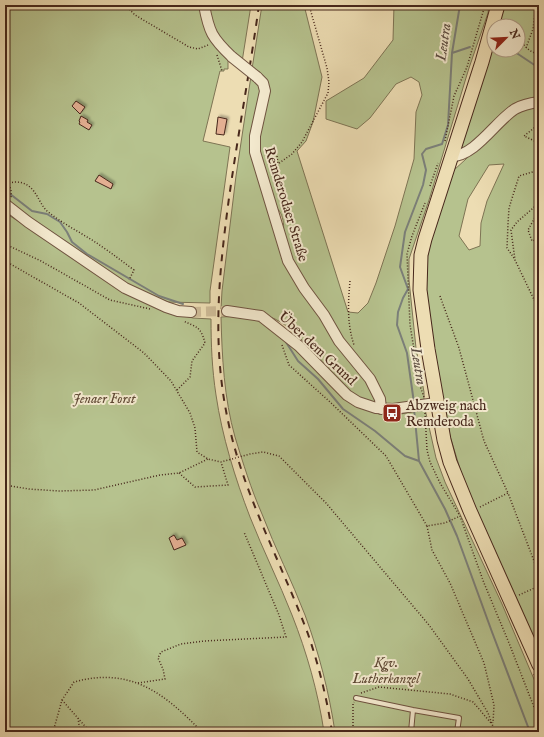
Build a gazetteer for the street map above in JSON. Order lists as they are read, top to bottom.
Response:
{
  "streets": {
    "street": ["Remderodaer Straße", "Über dem Grund"]
  },
  "crossings": [
    ["Remderodaer Straße", "Über dem Grund"]
  ],
  "water": ["Leutra"],
  "parks": ["Jenaer Forst", "Kgv. Lutherkanzel"],
  "places": {
    "bus stop": ["Abzweig nach Remderoda"]
  },
  "north": "top right"
}
